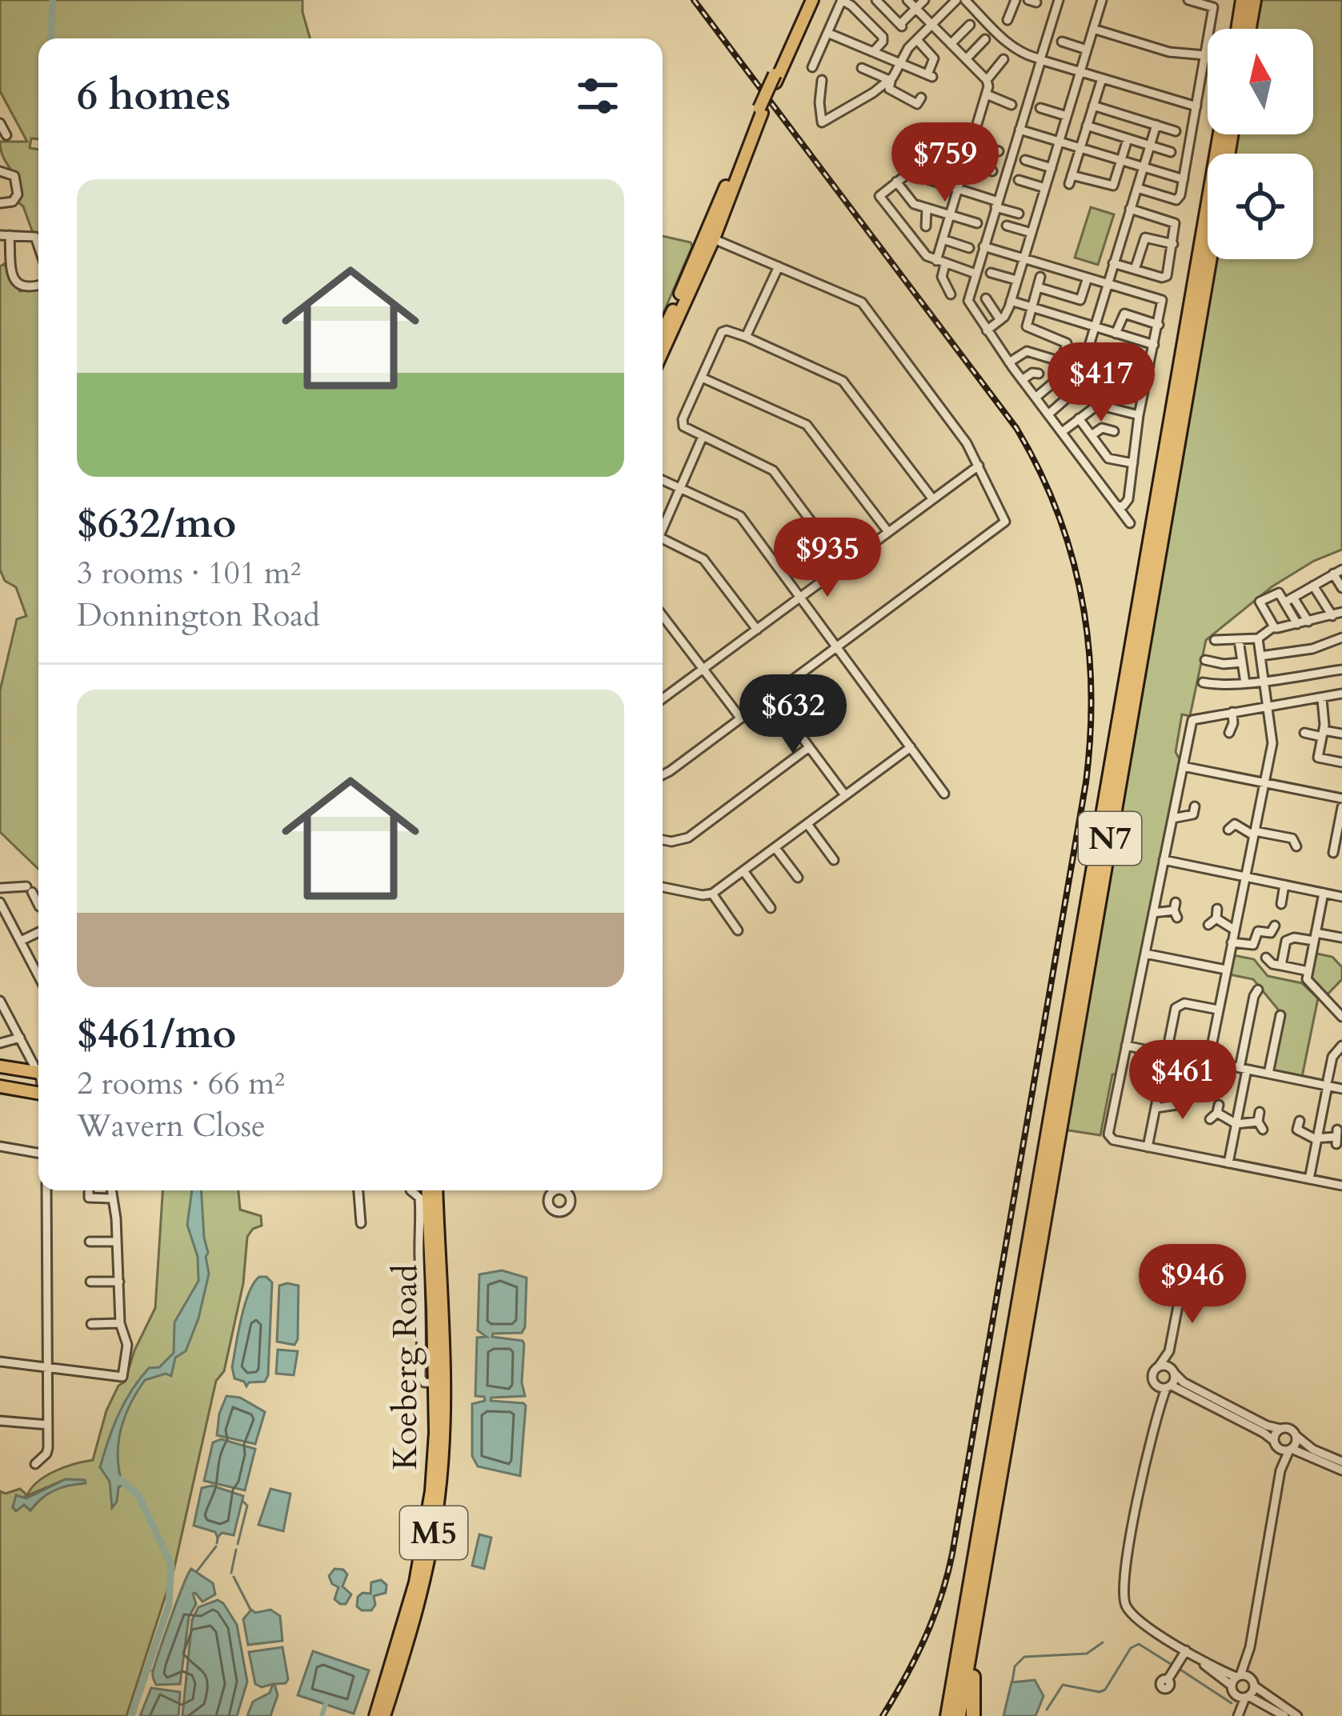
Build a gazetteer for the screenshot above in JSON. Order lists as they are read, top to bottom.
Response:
{
  "streets": {
    "highway": ["N7"],
    "main road": ["Koeberg Road", "M5"]
  },
  "north": "top",
  "page": {
    "heading": "6 homes",
    "price": [
      "$759",
      "$417",
      "$935",
      "$632",
      "$461",
      "$946"
    ],
    "list": [
      {
        "name": "$632/mo",
        "note": "3 rooms · 101 m² · Donnington Road"
      },
      {
        "name": "$461/mo",
        "note": "2 rooms · 66 m² · Wavern Close"
      }
    ]
  }
}
